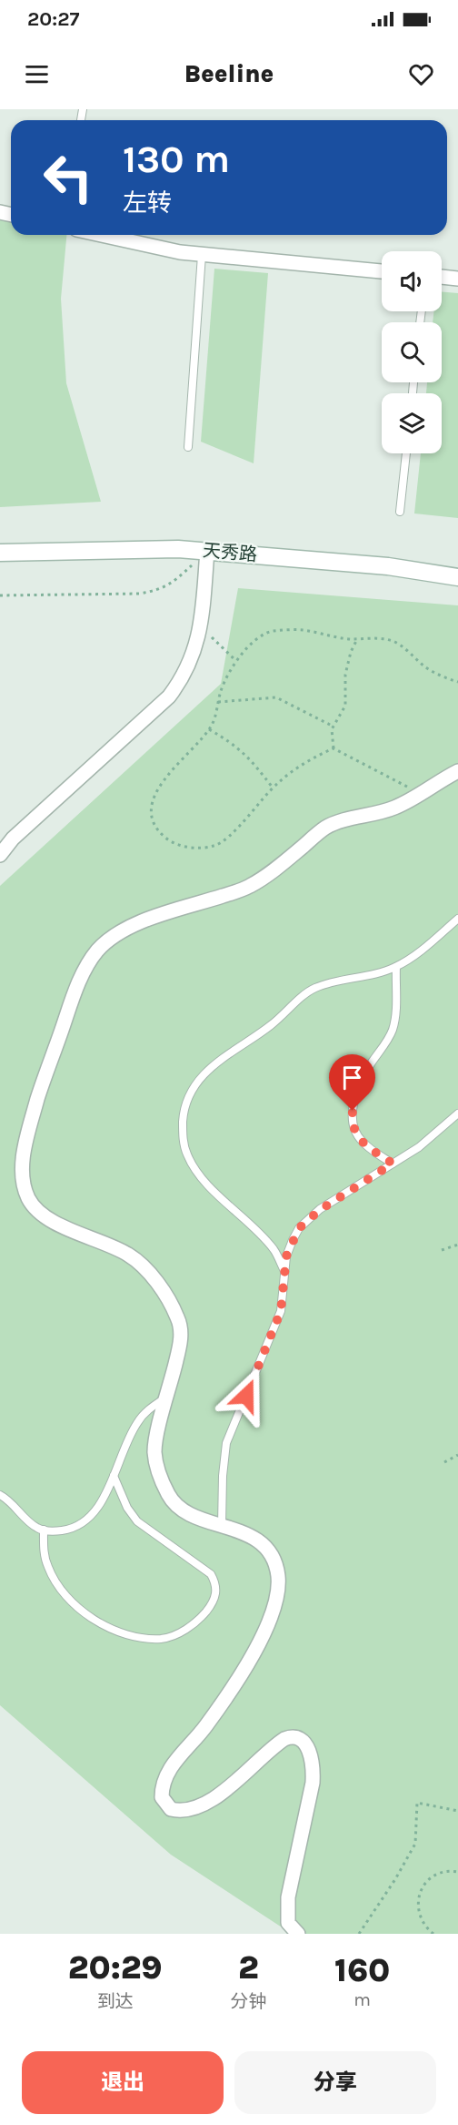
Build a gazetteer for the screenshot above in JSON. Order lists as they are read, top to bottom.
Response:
{
  "streets": {
    "main road": ["天秀路"]
  },
  "page": {
    "status": "20:27",
    "header": "Beeline",
    "turn": ["130 m", "左转"],
    "eta": [
      "20:29",
      "到达",
      "2",
      "分钟",
      "160",
      "m"
    ],
    "buttons": ["退出", "分享"]
  }
}
